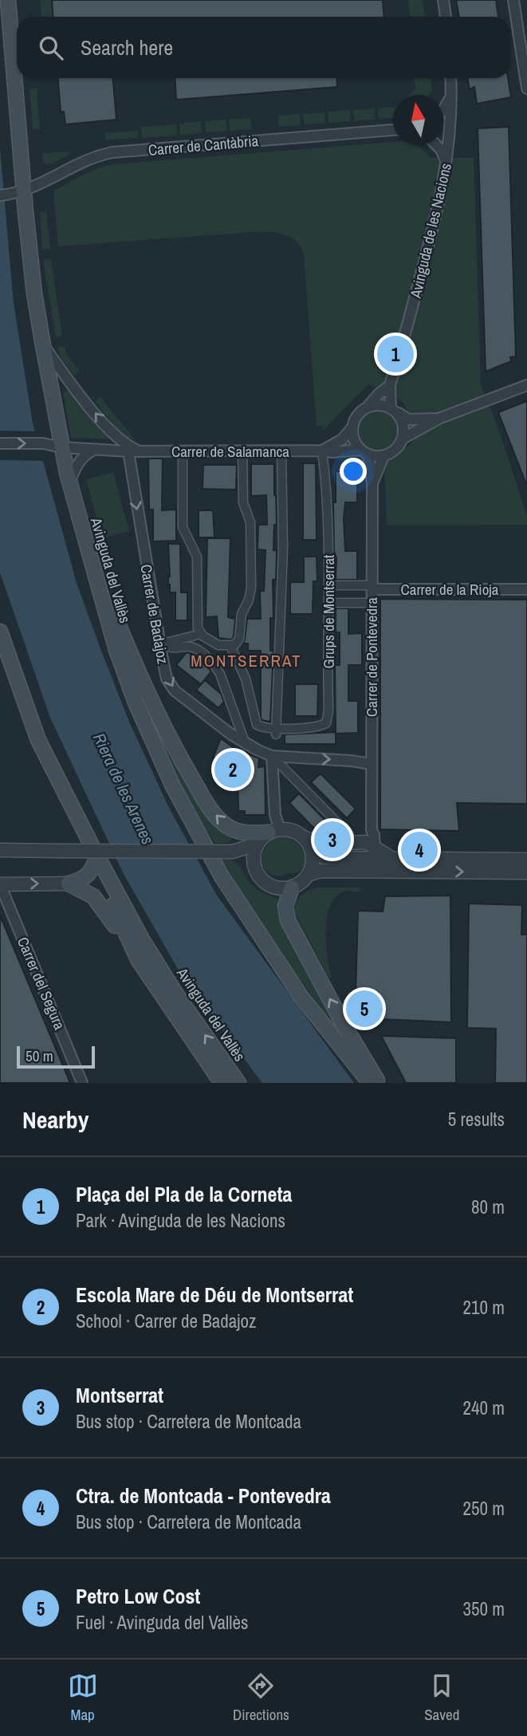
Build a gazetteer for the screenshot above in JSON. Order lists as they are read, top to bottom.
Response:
{
  "streets": {
    "main road": ["Avinguda del Vallès"],
    "street": [
      "Carrer de Cantàbria",
      "Avinguda de les Nacions",
      "Carrer de Salamanca",
      "Carrer de la Rioja",
      "Grups de Montserrat",
      "Carrer de Badajoz",
      "Carrer de Pontevedra",
      "Carrer del Segura"
    ]
  },
  "crossings": [
    ["Carrer de Cantàbria", "Avinguda del Vallès"],
    ["Avinguda de les Nacions", "Carrer de Salamanca"],
    ["Avinguda de les Nacions", "Carrer de Pontevedra"],
    ["Carrer de Salamanca", "Avinguda del Vallès"],
    ["Carrer de Salamanca", "Grups de Montserrat"],
    ["Carrer de Salamanca", "Carrer de Badajoz"],
    ["Carrer de Salamanca", "Carrer de Pontevedra"],
    ["Carrer de la Rioja", "Carrer de Pontevedra"],
    ["Carrer de Badajoz", "Carrer de Pontevedra"]
  ],
  "districts": ["MONTSERRAT"],
  "water": ["Riera de les Arenes"],
  "scale_bar": "50 m",
  "north": "top",
  "page": {
    "search": "Search here",
    "pins": [
      "1",
      "2",
      "3",
      "4",
      "5"
    ],
    "scale": "50 m",
    "heading": ["Nearby", "5 results"],
    "list": [
      {
        "mark": "1",
        "name": "Plaça del Pla de la Corneta",
        "note": "Park · Avinguda de les Nacions",
        "value": "80 m"
      },
      {
        "mark": "2",
        "name": "Escola Mare de Déu de Montserrat",
        "note": "School · Carrer de Badajoz",
        "value": "210 m"
      },
      {
        "mark": "3",
        "name": "Montserrat",
        "note": "Bus stop · Carretera de Montcada",
        "value": "240 m"
      },
      {
        "mark": "4",
        "name": "Ctra. de Montcada - Pontevedra",
        "note": "Bus stop · Carretera de Montcada",
        "value": "250 m"
      },
      {
        "mark": "5",
        "name": "Petro Low Cost",
        "note": "Fuel · Avinguda del Vallès",
        "value": "350 m"
      }
    ],
    "nav": ["Map", "Directions", "Saved"]
  }
}
